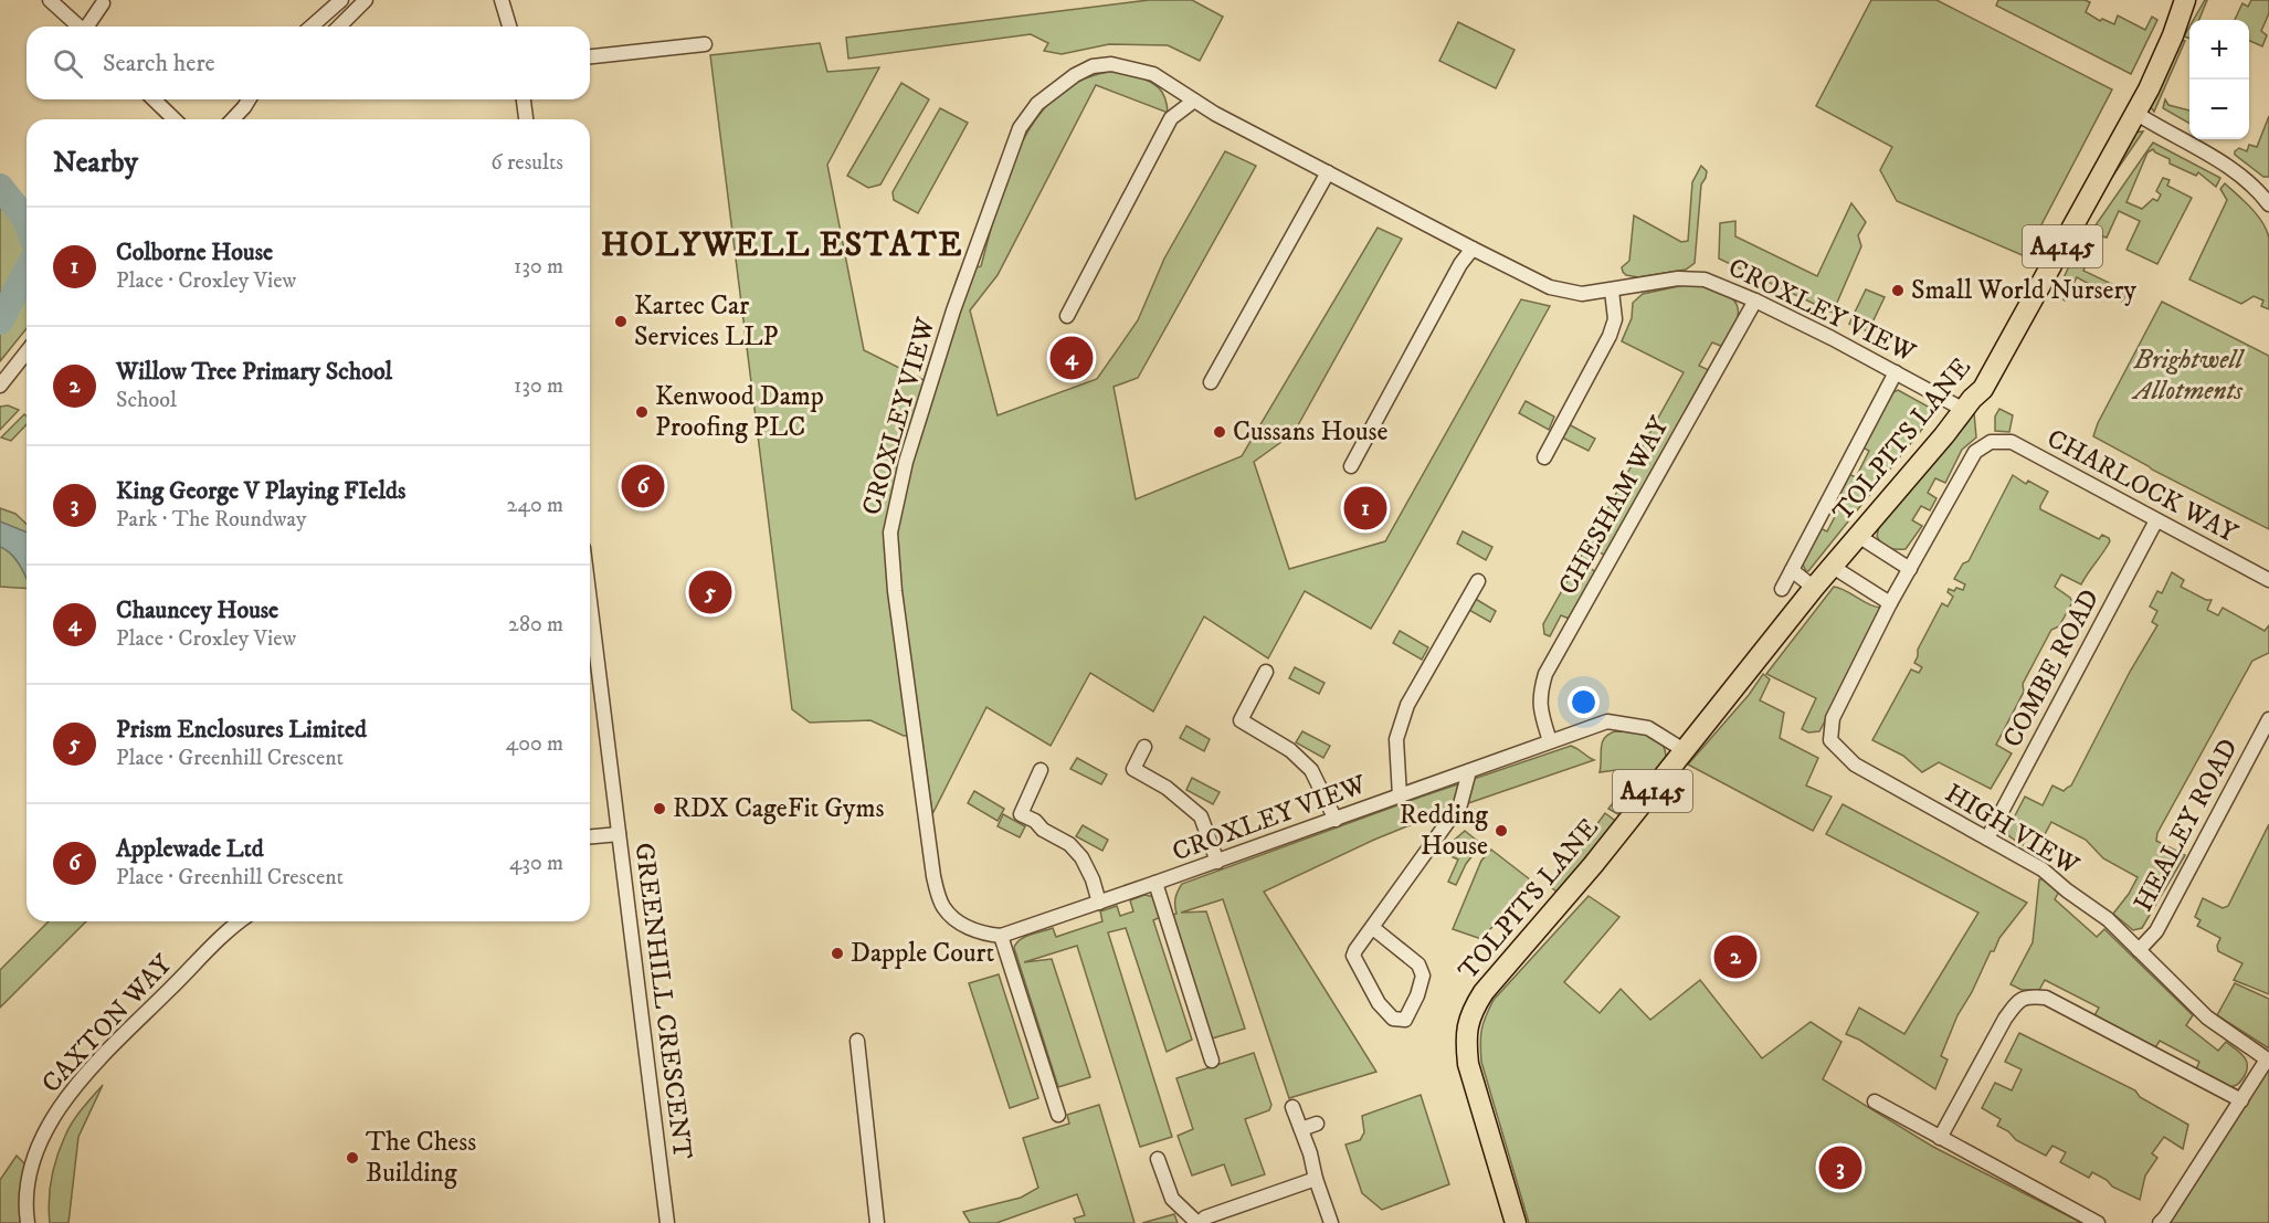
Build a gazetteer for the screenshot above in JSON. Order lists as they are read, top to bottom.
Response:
{
  "streets": {
    "main road": ["A4145", "TOLPITS LANE"],
    "street": [
      "CROXLEY VIEW",
      "CHARLOCK WAY",
      "CHESHAM WAY",
      "COMBE ROAD",
      "HEALEY ROAD",
      "HIGH VIEW",
      "GREENHILL CRESCENT",
      "CAXTON WAY"
    ]
  },
  "crossings": [
    ["CROXLEY VIEW", "TOLPITS LANE"],
    ["CROXLEY VIEW", "CHESHAM WAY"],
    ["CHARLOCK WAY", "COMBE ROAD"],
    ["COMBE ROAD", "HIGH VIEW"],
    ["HEALEY ROAD", "HIGH VIEW"]
  ],
  "districts": ["HOLYWELL ESTATE"],
  "parks": ["Brightwell Allotments"],
  "places": [
    "Small World Nursery",
    "Kartec Car Services LLP",
    "Kenwood Damp Proofing PLC",
    "Cussans House",
    "RDX CageFit Gyms",
    "Redding House",
    "Dapple Court",
    "The Chess Building"
  ],
  "page": {
    "map_buttons": ["+", "−"],
    "search": "Search here",
    "heading": ["Nearby", "6 results"],
    "list": [
      {
        "mark": "1",
        "name": "Colborne House",
        "note": "Place · Croxley View",
        "value": "130 m"
      },
      {
        "mark": "2",
        "name": "Willow Tree Primary School",
        "note": "School",
        "value": "130 m"
      },
      {
        "mark": "3",
        "name": "King George V Playing FIelds",
        "note": "Park · The Roundway",
        "value": "240 m"
      },
      {
        "mark": "4",
        "name": "Chauncey House",
        "note": "Place · Croxley View",
        "value": "280 m"
      },
      {
        "mark": "5",
        "name": "Prism Enclosures Limited",
        "note": "Place · Greenhill Crescent",
        "value": "400 m"
      },
      {
        "mark": "6",
        "name": "Applewade Ltd",
        "note": "Place · Greenhill Crescent",
        "value": "430 m"
      }
    ],
    "pins": [
      "4",
      "6",
      "1",
      "5",
      "2",
      "3"
    ]
  }
}
